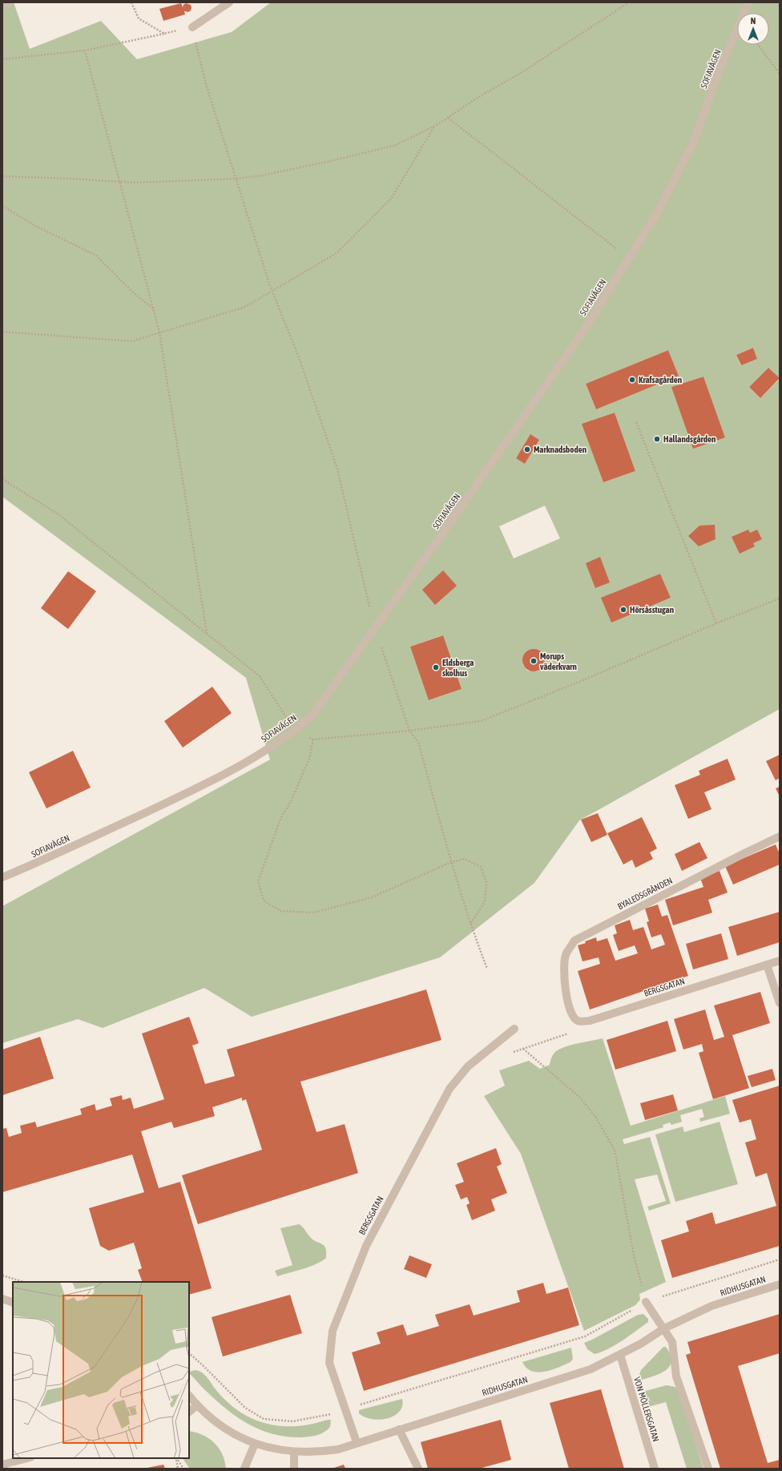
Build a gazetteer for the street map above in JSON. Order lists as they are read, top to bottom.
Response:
{
  "streets": {
    "street": [
      "SOFIAVÄGEN",
      "BYALEDSGRÄNDEN",
      "BERGSGATAN",
      "RIDHUSGATAN",
      "VON MÖLLERSGATAN"
    ]
  },
  "crossings": [
    ["BYALEDSGRÄNDEN", "BERGSGATAN"],
    ["BERGSGATAN", "RIDHUSGATAN"],
    ["RIDHUSGATAN", "VON MÖLLERSGATAN"]
  ],
  "places": [
    "Krafsagården",
    "Hallandsgården",
    "Marknadsboden",
    "Hörsåsstugan",
    "Morups väderkvarn",
    "Eldsberga skolhus"
  ],
  "north": "top"
}
